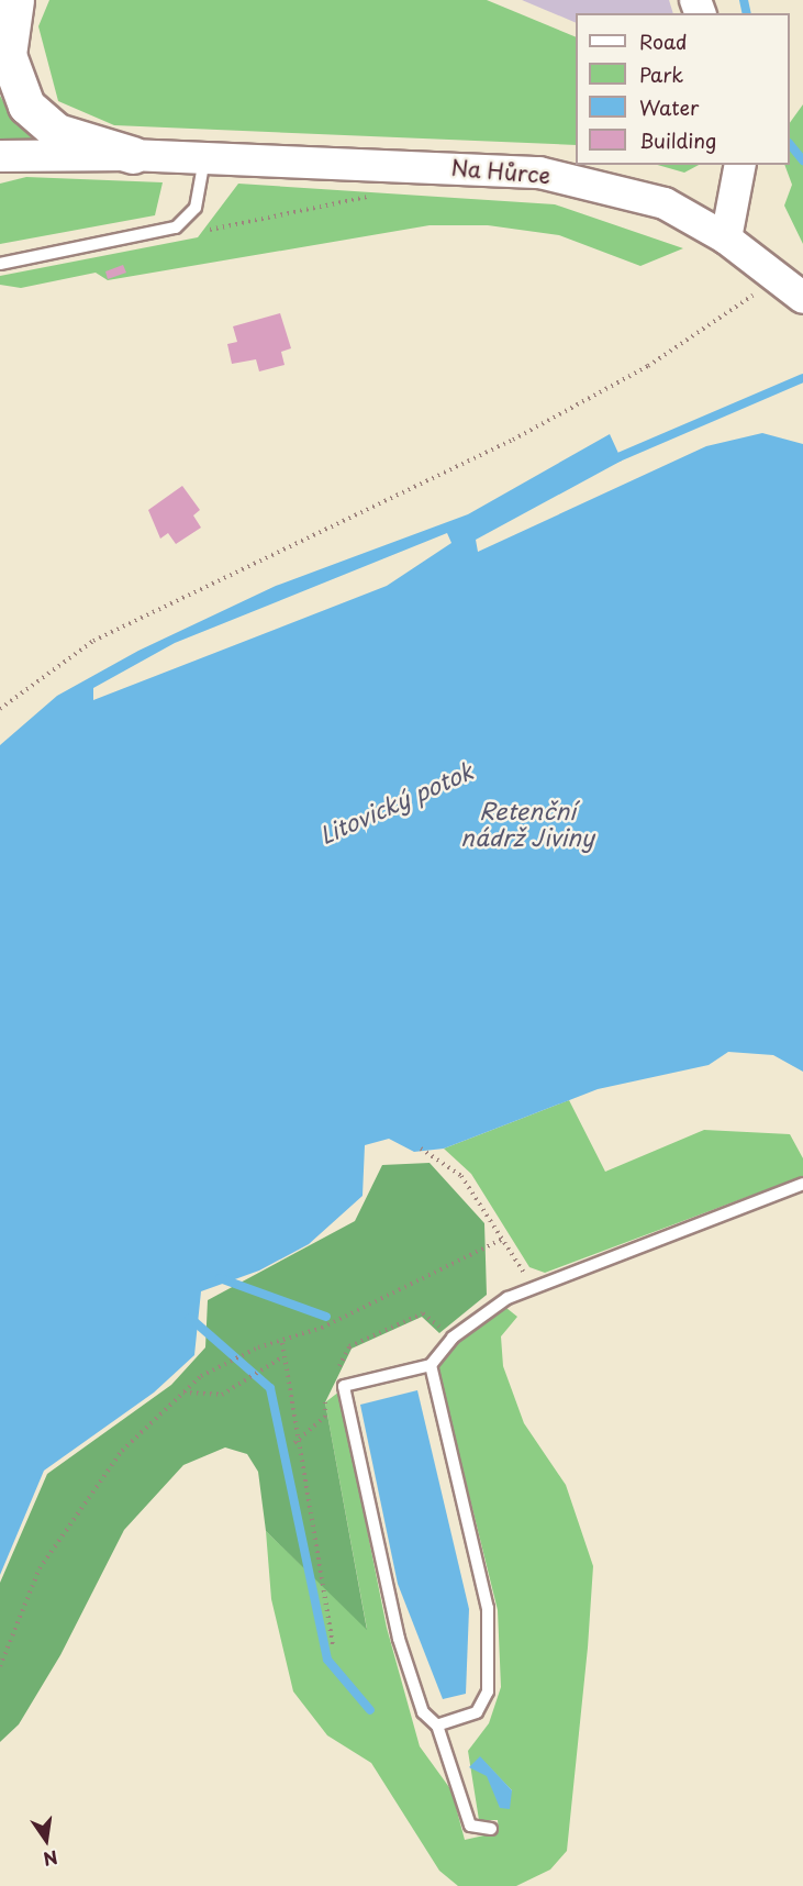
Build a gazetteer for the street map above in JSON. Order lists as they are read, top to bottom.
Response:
{
  "streets": {
    "main road": ["Na Hůrce"]
  },
  "water": ["Litovický potok", "Retenční nádrž Jiviny"],
  "legend": [
    "Road",
    "Park",
    "Water",
    "Building"
  ],
  "north": "bottom"
}
